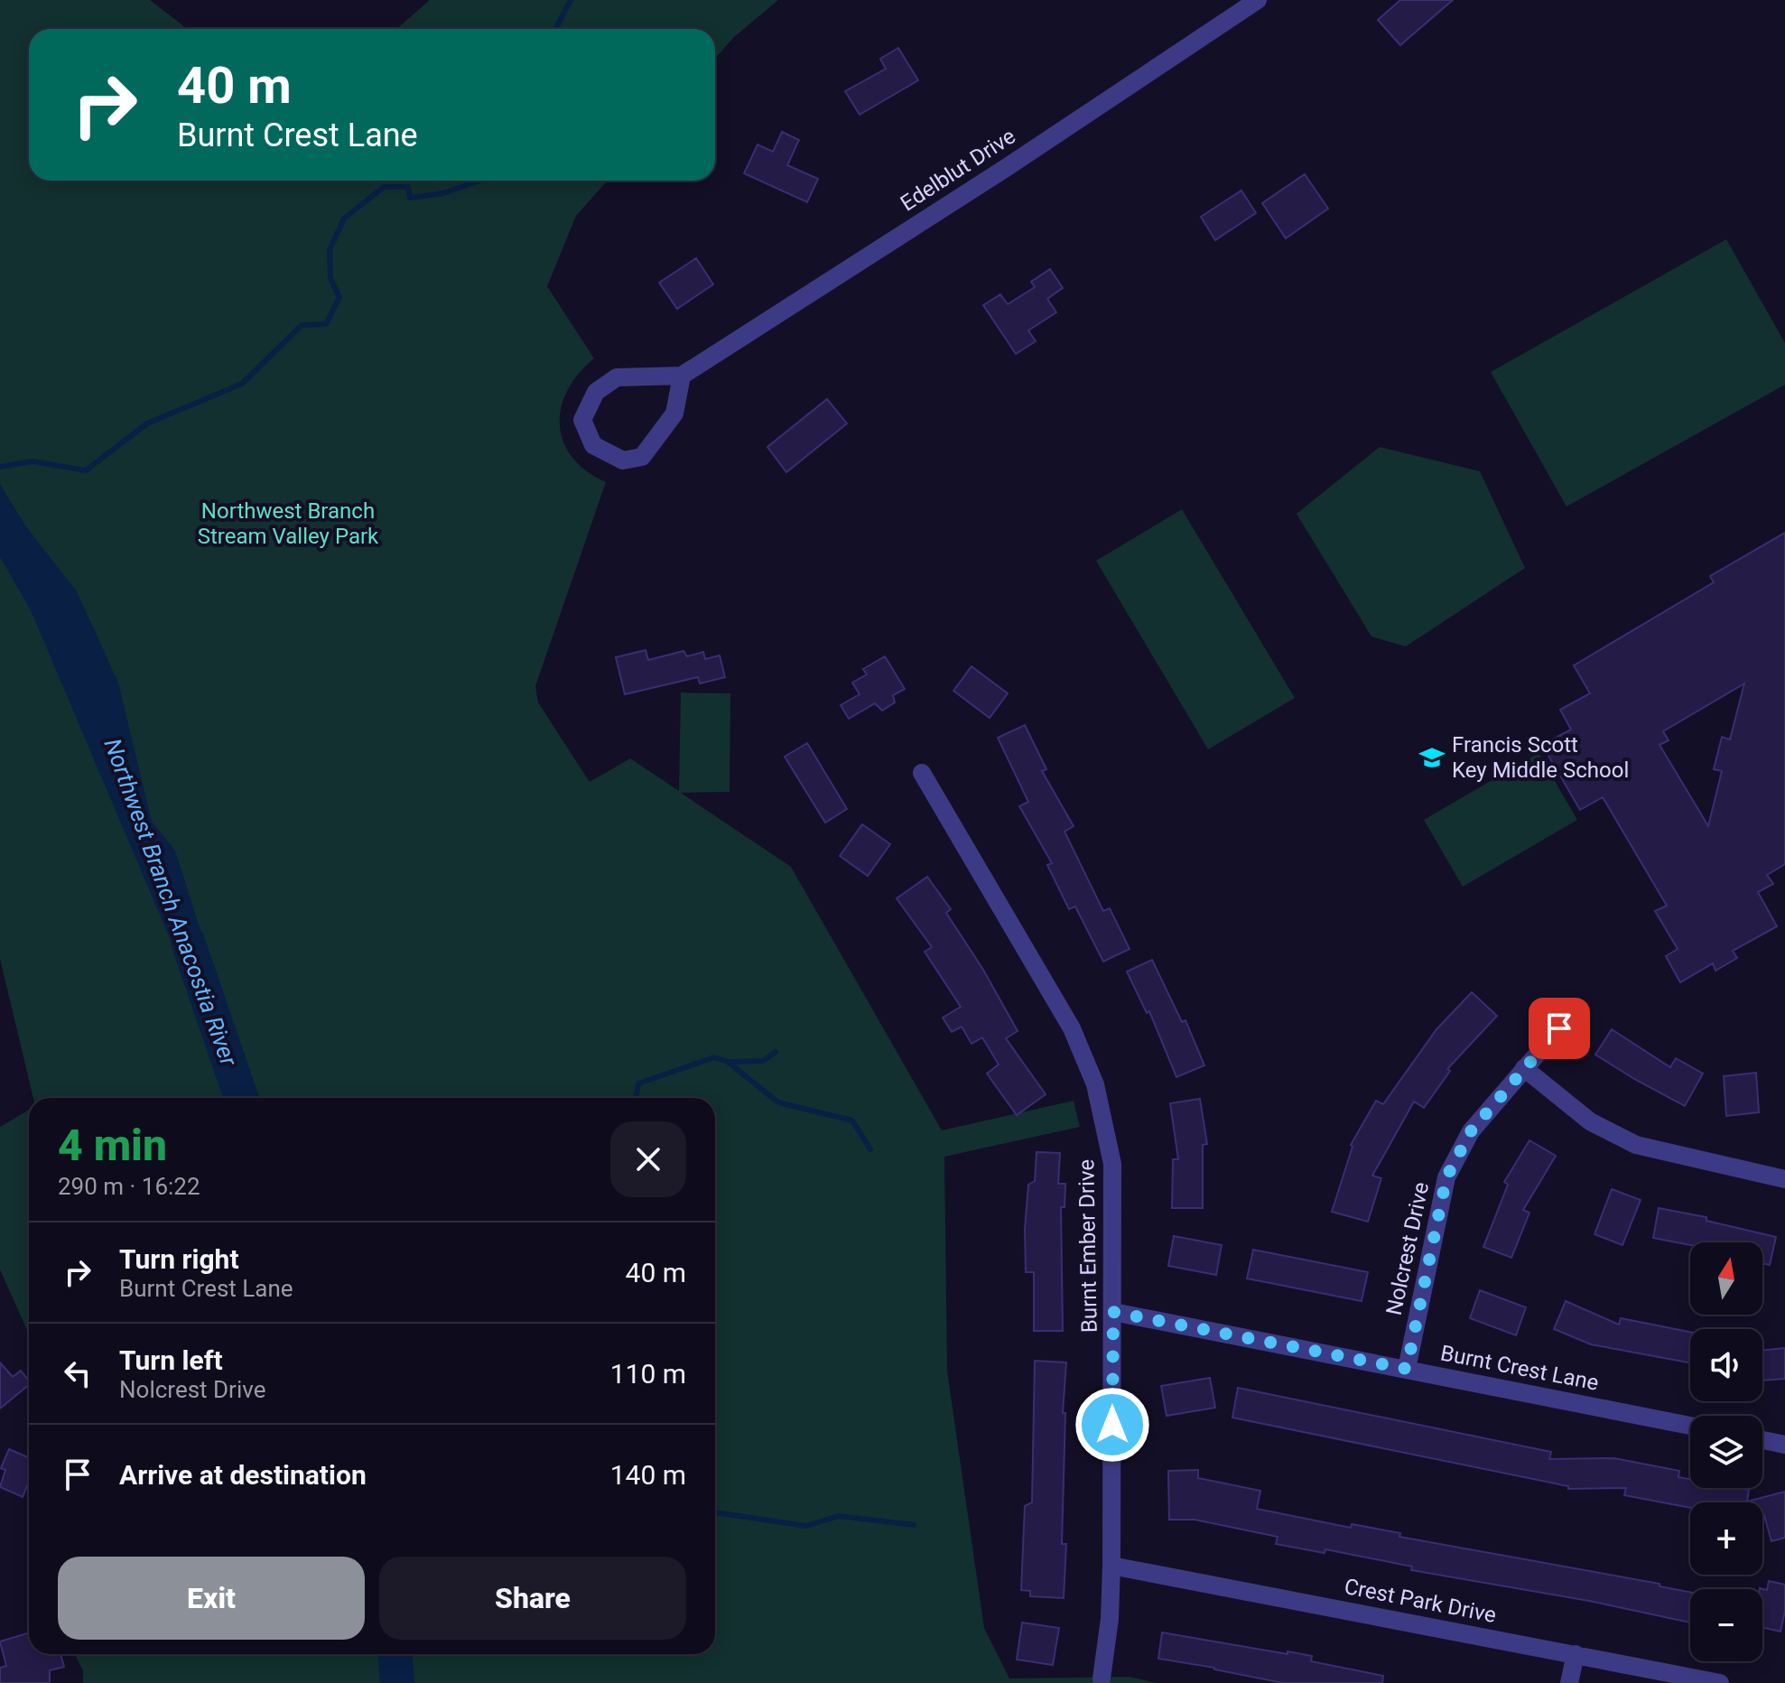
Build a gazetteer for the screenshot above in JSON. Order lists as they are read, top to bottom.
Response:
{
  "streets": {
    "street": [
      "Edelblut Drive",
      "Burnt Ember Drive",
      "Nolcrest Drive",
      "Burnt Crest Lane",
      "Crest Park Drive"
    ]
  },
  "crossings": [
    ["Burnt Ember Drive", "Burnt Crest Lane"],
    ["Burnt Ember Drive", "Crest Park Drive"],
    ["Nolcrest Drive", "Burnt Crest Lane"]
  ],
  "water": ["Northwest Branch Anacostia River"],
  "parks": ["Northwest Branch Stream Valley Park"],
  "places": {
    "school or university": ["Francis Scott Key Middle School"]
  },
  "north": "top",
  "page": {
    "turn": ["40 m", "Burnt Crest Lane"],
    "heading": ["4 min", "290 m · 16:22"],
    "list": [
      {
        "name": "Turn right",
        "note": "Burnt Crest Lane",
        "value": "40 m"
      },
      {
        "name": "Turn left",
        "note": "Nolcrest Drive",
        "value": "110 m"
      },
      {
        "name": "Arrive at destination",
        "value": "140 m"
      }
    ],
    "map_buttons": ["+", "−"],
    "buttons": ["Exit", "Share"]
  }
}
